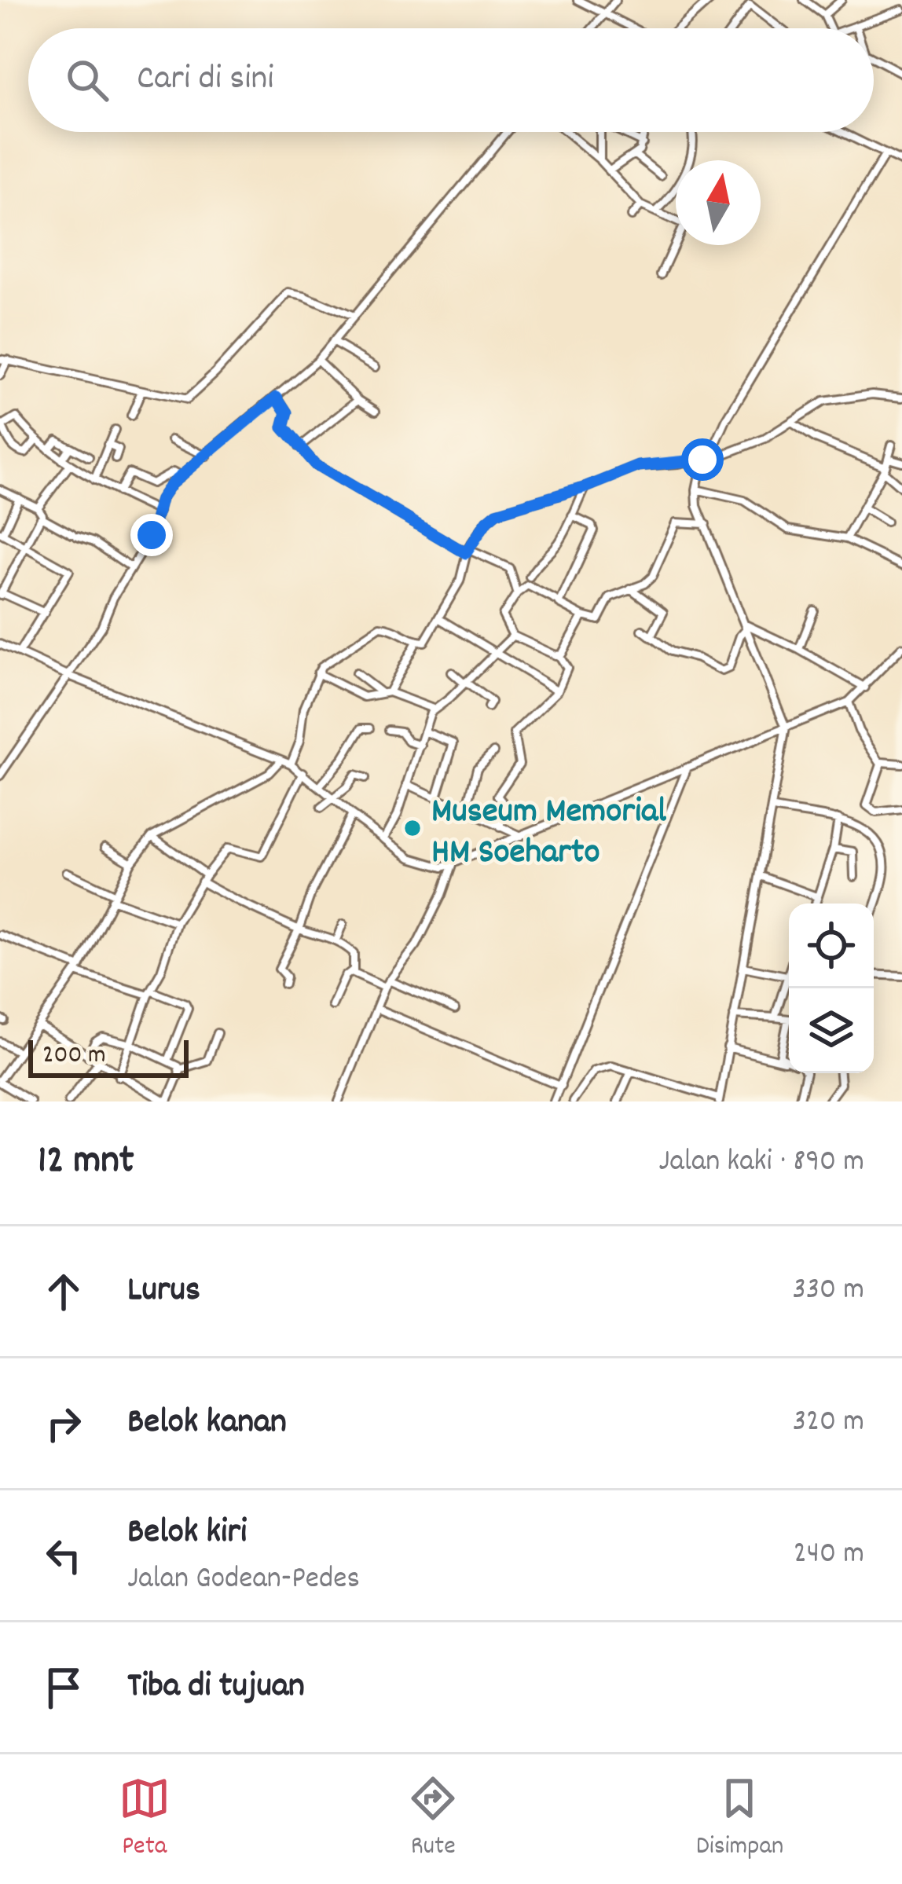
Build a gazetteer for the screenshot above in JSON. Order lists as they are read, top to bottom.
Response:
{
  "places": ["Museum Memorial HM Soeharto"],
  "scale_bar": "200 m",
  "north": "top",
  "page": {
    "search": "Cari di sini",
    "scale": "200 m",
    "heading": ["12 mnt", "Jalan kaki · 890 m"],
    "list": [
      ["Lurus", "330 m"],
      ["Belok kanan", "320 m"],
      ["Belok kiri", "Jalan Godean-Pedes", "240 m"],
      "Tiba di tujuan"
    ],
    "nav": ["Peta", "Rute", "Disimpan"]
  }
}
